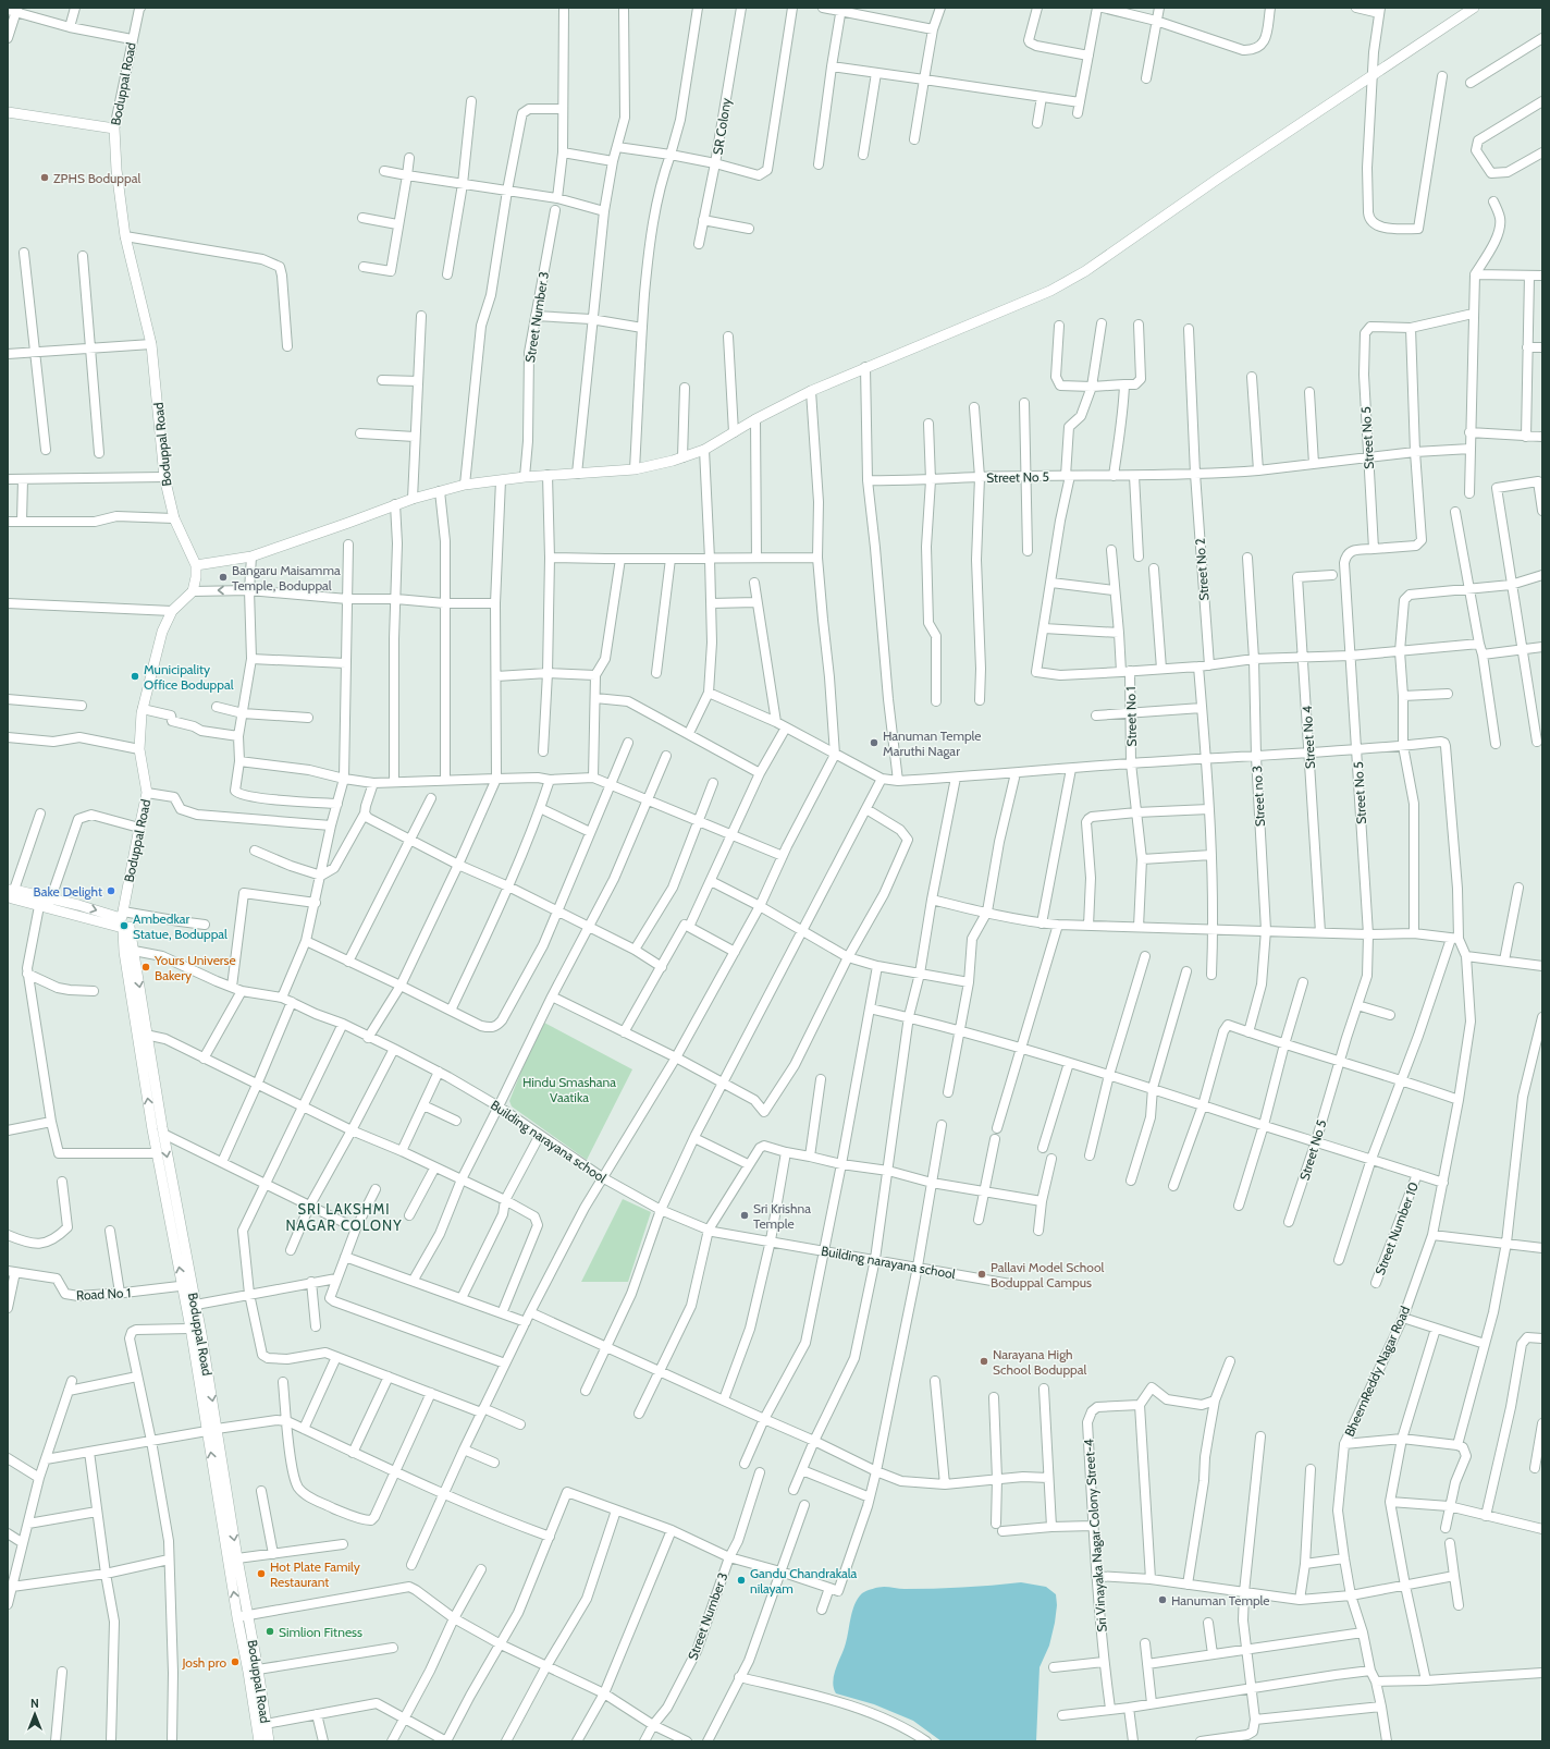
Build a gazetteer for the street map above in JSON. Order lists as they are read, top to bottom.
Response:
{
  "streets": {
    "street": [
      "Boduppal Road",
      "SR Colony",
      "Street Number 3",
      "Street No 5",
      "Street No 2",
      "Street No 1",
      "Street No 4",
      "Street no 3",
      "Building narayana school",
      "Street Number 10",
      "Road No 1",
      "BheemReddy Nagar Road",
      "Sri Vinayaka Nagar Colony Street-4"
    ]
  },
  "crossings": [
    ["Boduppal Road", "Building narayana school"],
    ["Boduppal Road", "Road No 1"],
    ["Street No 5", "Street No 2"]
  ],
  "districts": ["SRI LAKSHMI NAGAR COLONY"],
  "parks": ["Hindu Smashana Vaatika"],
  "places": [
    "ZPHS Boduppal",
    "Bangaru Maisamma Temple, Boduppal",
    "Municipality Office Boduppal",
    "Hanuman Temple Maruthi Nagar",
    "Bake Delight",
    "Ambedkar Statue, Boduppal",
    "Yours Universe Bakery",
    "Sri Krishna Temple",
    "Pallavi Model School Boduppal Campus",
    "Narayana High School Boduppal",
    "Hot Plate Family Restaurant",
    "Gandu Chandrakala nilayam",
    "Hanuman Temple",
    "Simlion Fitness",
    "Josh pro"
  ],
  "north": "top"
}
